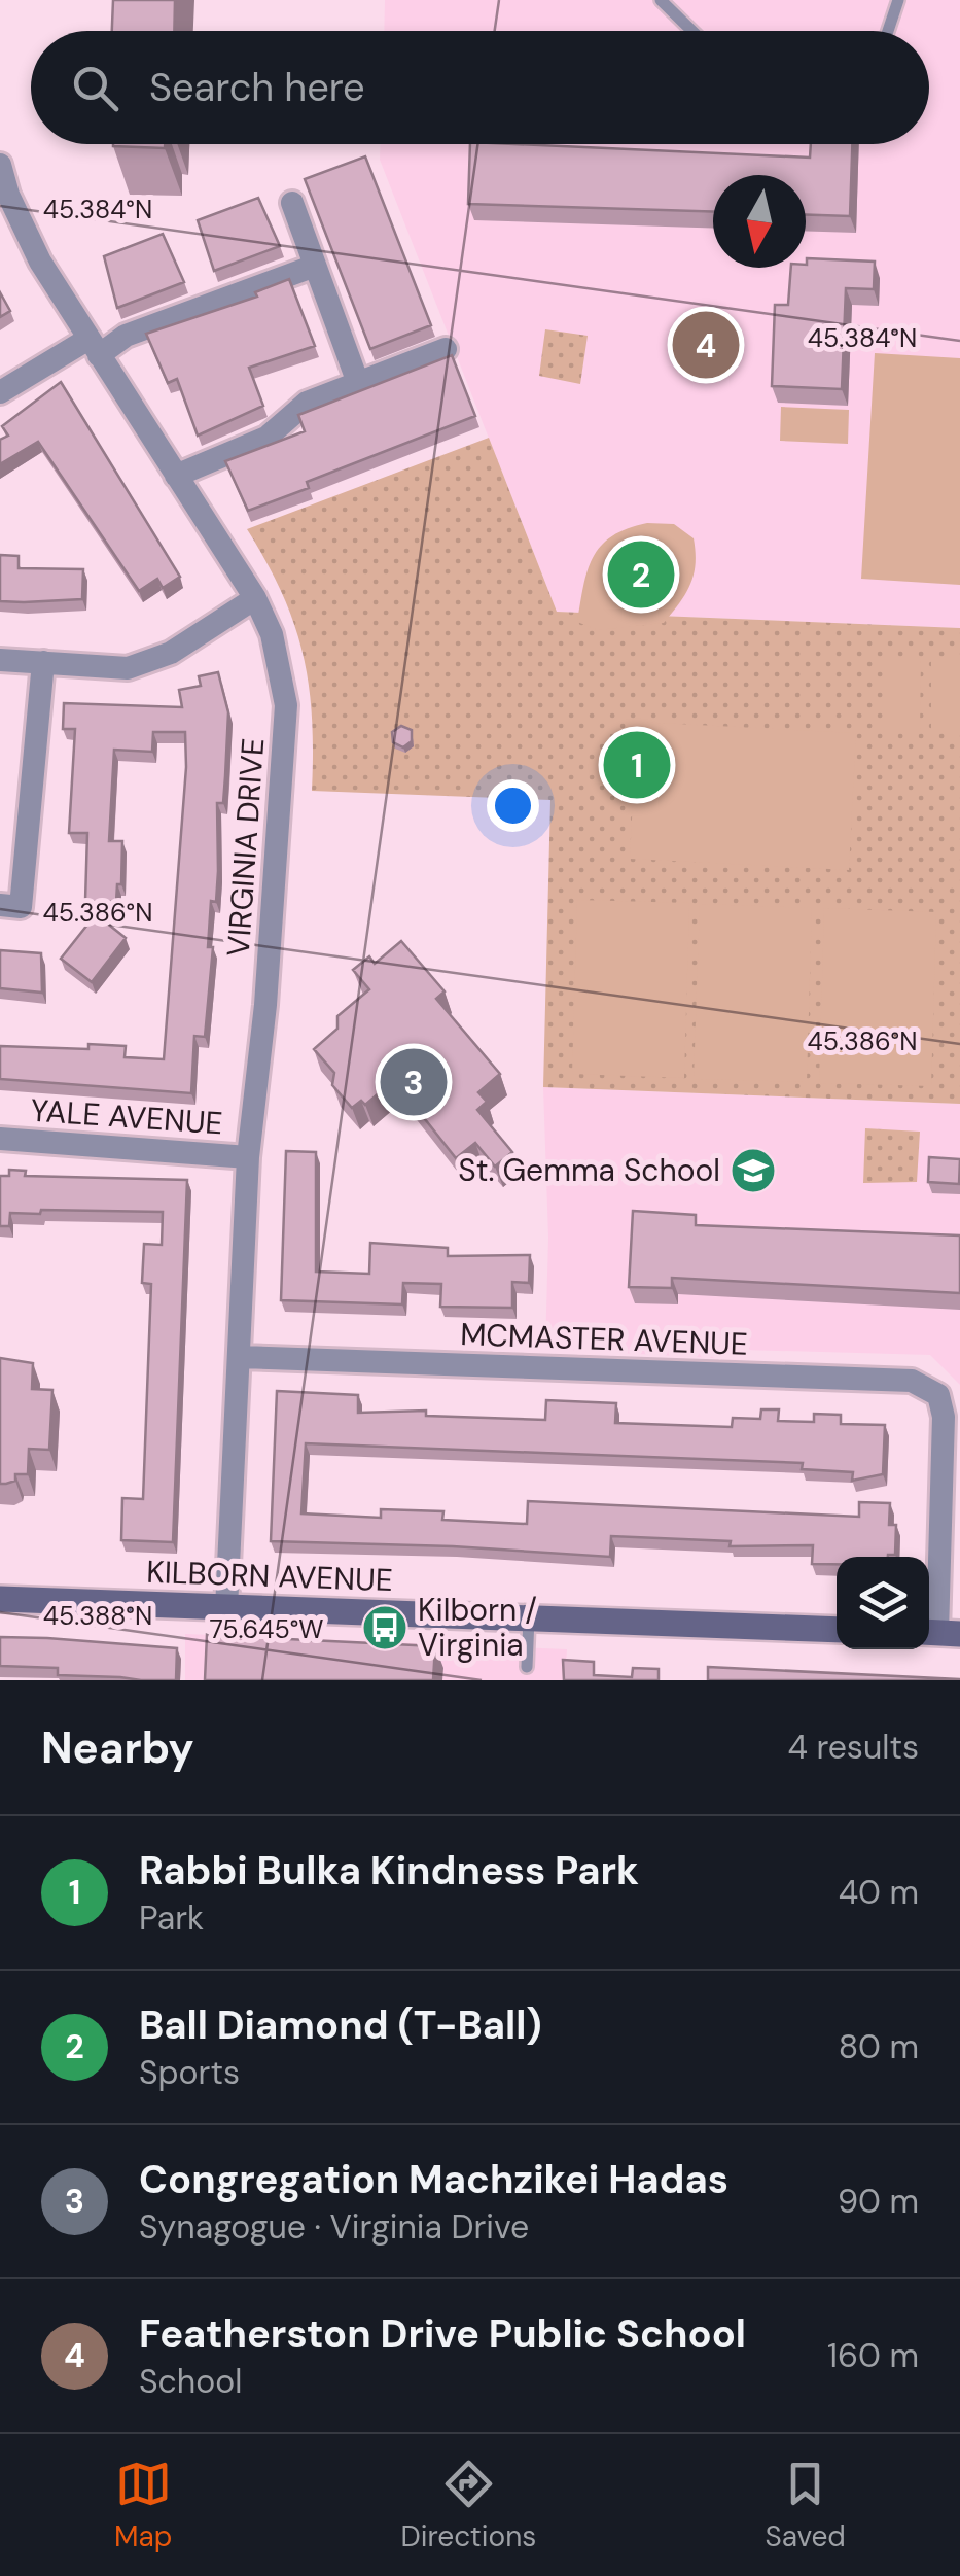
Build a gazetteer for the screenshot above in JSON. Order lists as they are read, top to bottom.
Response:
{
  "streets": {
    "street": [
      "VIRGINIA DRIVE",
      "YALE AVENUE",
      "MCMASTER AVENUE",
      "KILBORN AVENUE"
    ]
  },
  "crossings": [
    ["VIRGINIA DRIVE", "YALE AVENUE"],
    ["VIRGINIA DRIVE", "MCMASTER AVENUE"],
    ["VIRGINIA DRIVE", "KILBORN AVENUE"]
  ],
  "places": {
    "school or university": ["St. Gemma School"],
    "bus stop": ["Kilborn / Virginia"]
  },
  "north": "bottom",
  "page": {
    "search": "Search here",
    "pins": [
      "4",
      "2",
      "1",
      "3"
    ],
    "heading": ["Nearby", "4 results"],
    "list": [
      {
        "mark": "1",
        "name": "Rabbi Bulka Kindness Park",
        "note": "Park",
        "value": "40 m"
      },
      {
        "mark": "2",
        "name": "Ball Diamond (T-Ball)",
        "note": "Sports",
        "value": "80 m"
      },
      {
        "mark": "3",
        "name": "Congregation Machzikei Hadas",
        "note": "Synagogue · Virginia Drive",
        "value": "90 m"
      },
      {
        "mark": "4",
        "name": "Featherston Drive Public School",
        "note": "School",
        "value": "160 m"
      }
    ],
    "nav": ["Map", "Directions", "Saved"]
  },
  "coordinates": [
    "45.384°N",
    "45.386°N",
    "45.388°N",
    "75.645°W"
  ]
}
